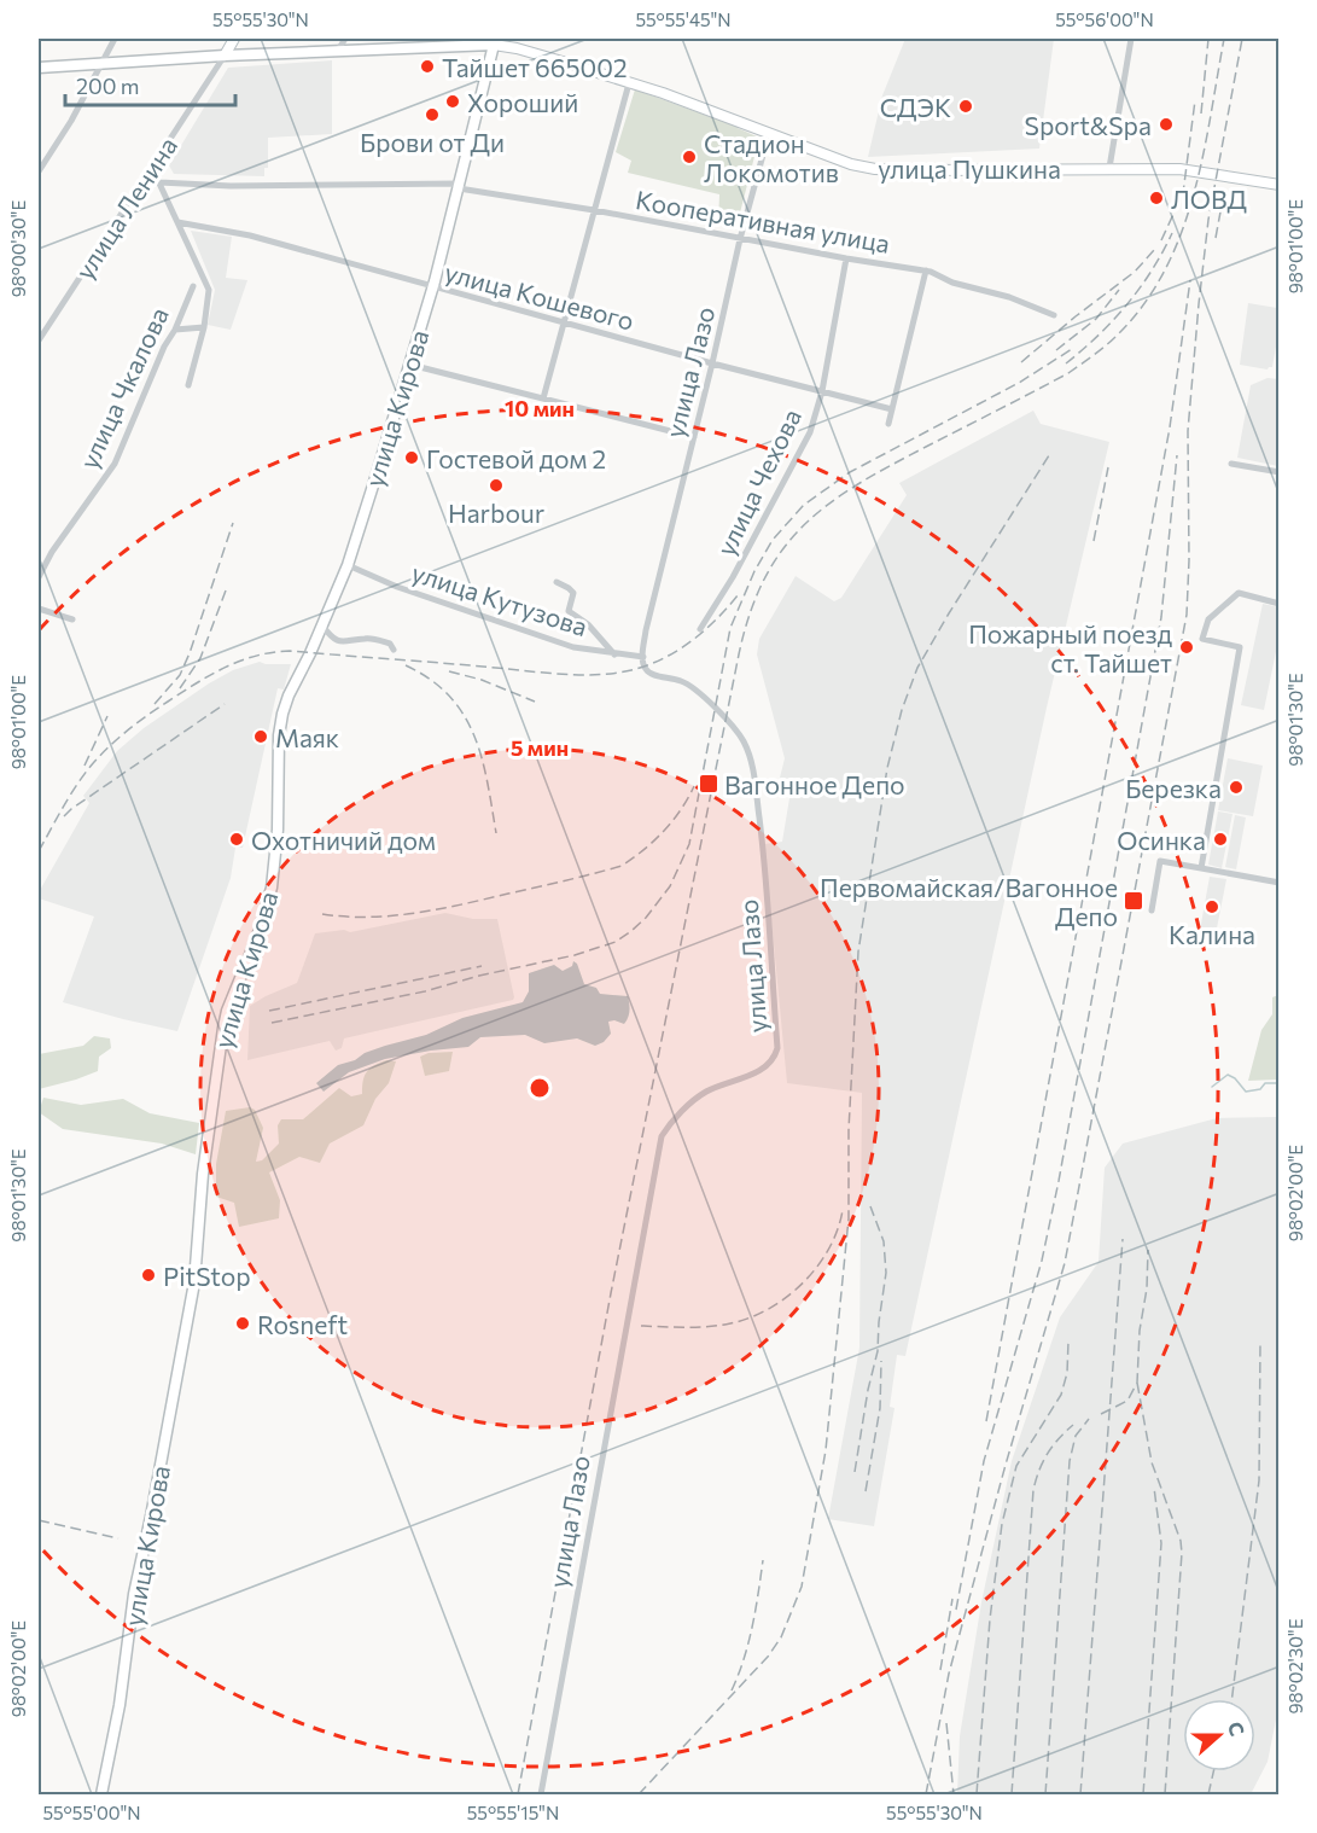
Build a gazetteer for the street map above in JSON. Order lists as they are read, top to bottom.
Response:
{
  "streets": {
    "main road": ["улица Пушкина", "улица Ленина", "улица Кирова"],
    "street": [
      "Кооперативная улица",
      "улица Кошевого",
      "улица Лазо",
      "улица Чкалова",
      "улица Чехова",
      "улица Кутузова"
    ]
  },
  "crossings": [
    ["улица Пушкина", "улица Ленина"],
    ["улица Пушкина", "улица Лазо"],
    ["улица Пушкина", "улица Кирова"],
    ["Кооперативная улица", "улица Лазо"],
    ["Кооперативная улица", "улица Кирова"],
    ["Кооперативная улица", "улица Чехова"],
    ["улица Кошевого", "улица Лазо"],
    ["улица Кошевого", "улица Кирова"],
    ["улица Кошевого", "улица Чехова"],
    ["улица Лазо", "улица Кутузова"],
    ["улица Кирова", "улица Кутузова"]
  ],
  "places": {
    "other": [
      "Тайшет 665002",
      "Хороший",
      "СДЭК",
      "Брови от Ди",
      "Sport&Spa",
      "Стадион Локомотив",
      "ЛОВД",
      "Гостевой дом 2",
      "Harbour",
      "Пожарный поезд ст. Тайшет",
      "Маяк",
      "Березка",
      "Охотничий дом",
      "Осинка",
      "Калина",
      "PitStop",
      "Rosneft"
    ],
    "transit": ["Вагонное Депо", "Первомайская/Вагонное Депо"]
  },
  "scale_bar": "200 m",
  "north": "right",
  "coordinates": [
    "55°55'30\"N",
    "55°55'45\"N",
    "55°56'00\"N",
    "98°01'00\"E",
    "98°00'30\"E",
    "98°01'30\"E",
    "98°02'00\"E",
    "98°02'30\"E",
    "55°55'00\"N",
    "55°55'15\"N"
  ],
  "rings": ["10 мин", "5 мин"]
}
